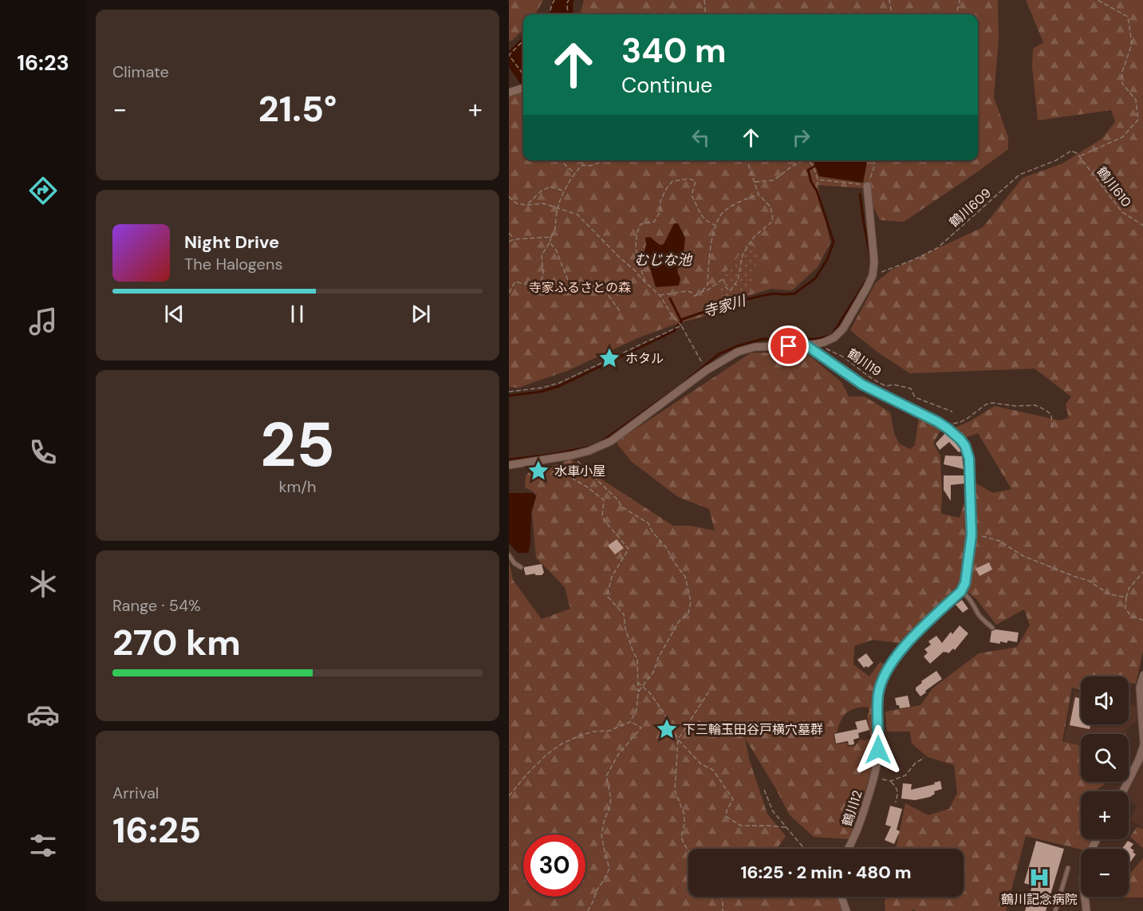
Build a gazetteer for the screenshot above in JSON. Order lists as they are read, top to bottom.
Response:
{
  "streets": {
    "street": ["鶴川12"],
    "path": ["鶴川610", "鶴川609", "鶴川19"]
  },
  "crossings": [
    ["鶴川610", "鶴川609"]
  ],
  "water": ["むじな池", "寺家川"],
  "parks": ["寺家ふるさとの森"],
  "places": {
    "place": ["ホタル", "水車小屋", "下三輪玉田谷戸横穴墓群"],
    "hospital": ["鶴川記念病院"]
  },
  "page": {
    "tabs": "16:23",
    "tile": [
      "Climate",
      ["25", "km/h"],
      ["Range · 54%", "270 km"],
      ["Arrival", "16:25"]
    ],
    "turn": ["340 m", "Continue"],
    "heat": ["−", "21.5°", "+"],
    "song": ["Night Drive", "The Halogens"],
    "map_buttons": ["+", "−"],
    "limit": "30",
    "trip": "16:25 · 2 min · 480 m"
  }
}
